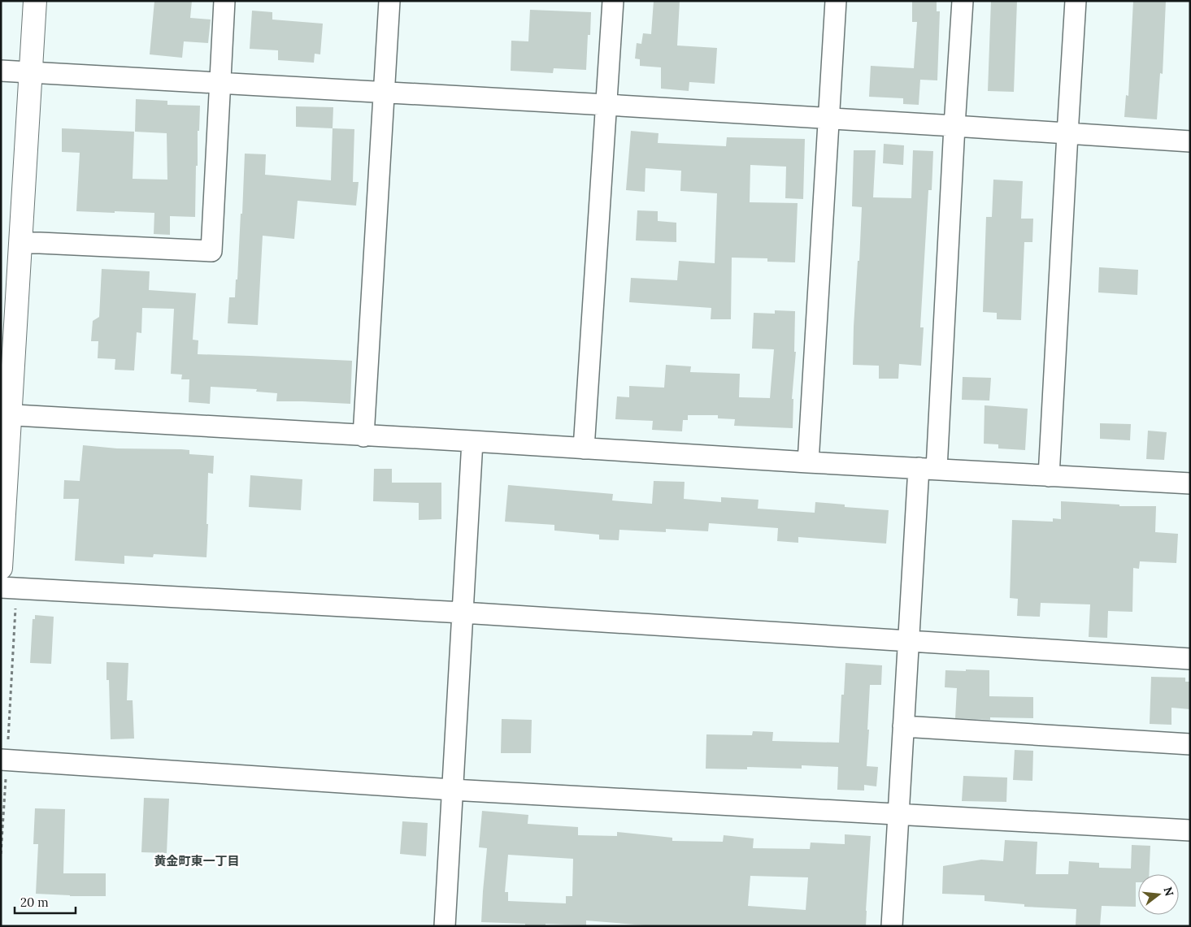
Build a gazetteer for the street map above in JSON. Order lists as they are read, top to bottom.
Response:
{
  "districts": ["黄金町東一丁目"],
  "scale_bar": "20 m",
  "north": "right"
}
